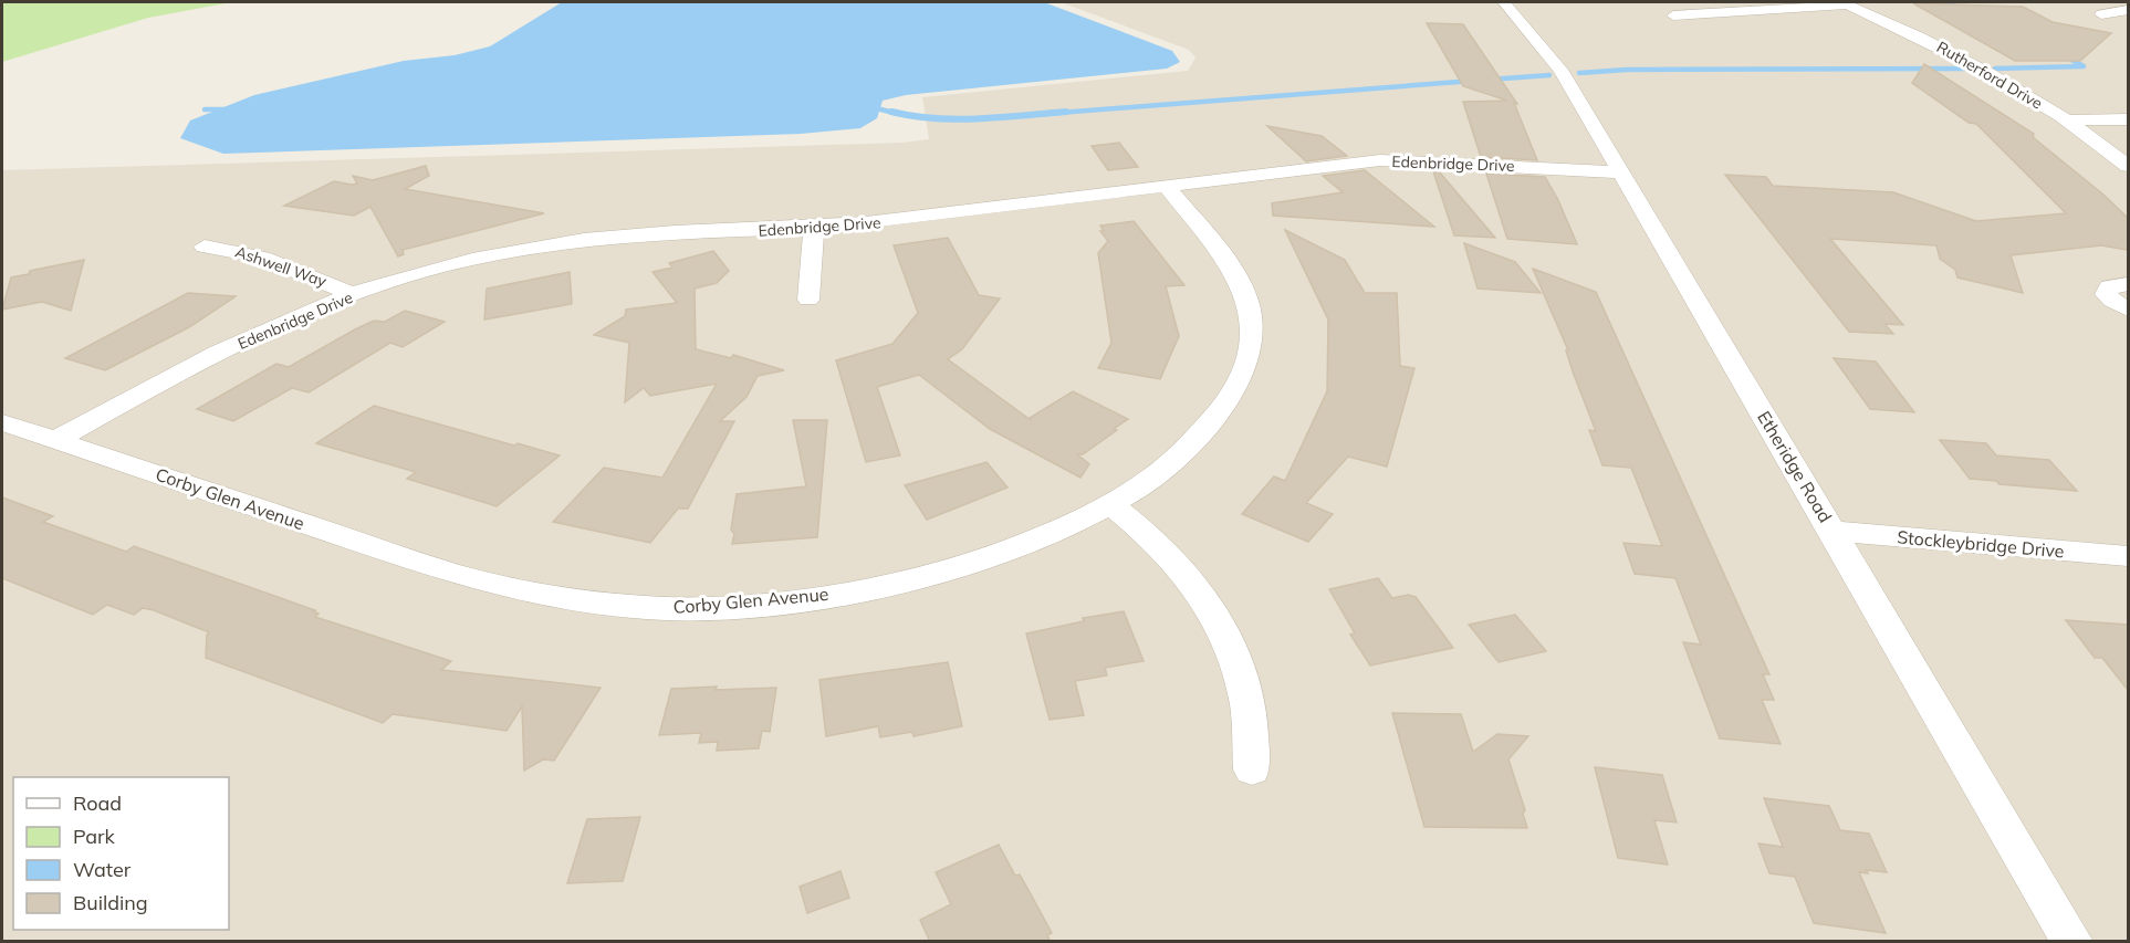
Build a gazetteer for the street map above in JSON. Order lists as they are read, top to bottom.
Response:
{
  "streets": {
    "street": [
      "Rutherford Drive",
      "Edenbridge Drive",
      "Ashwell Way",
      "Etheridge Road",
      "Corby Glen Avenue",
      "Stockleybridge Drive"
    ]
  },
  "crossings": [
    ["Edenbridge Drive", "Ashwell Way"],
    ["Edenbridge Drive", "Etheridge Road"],
    ["Edenbridge Drive", "Corby Glen Avenue"],
    ["Etheridge Road", "Stockleybridge Drive"]
  ],
  "legend": [
    "Road",
    "Park",
    "Water",
    "Building"
  ]
}
